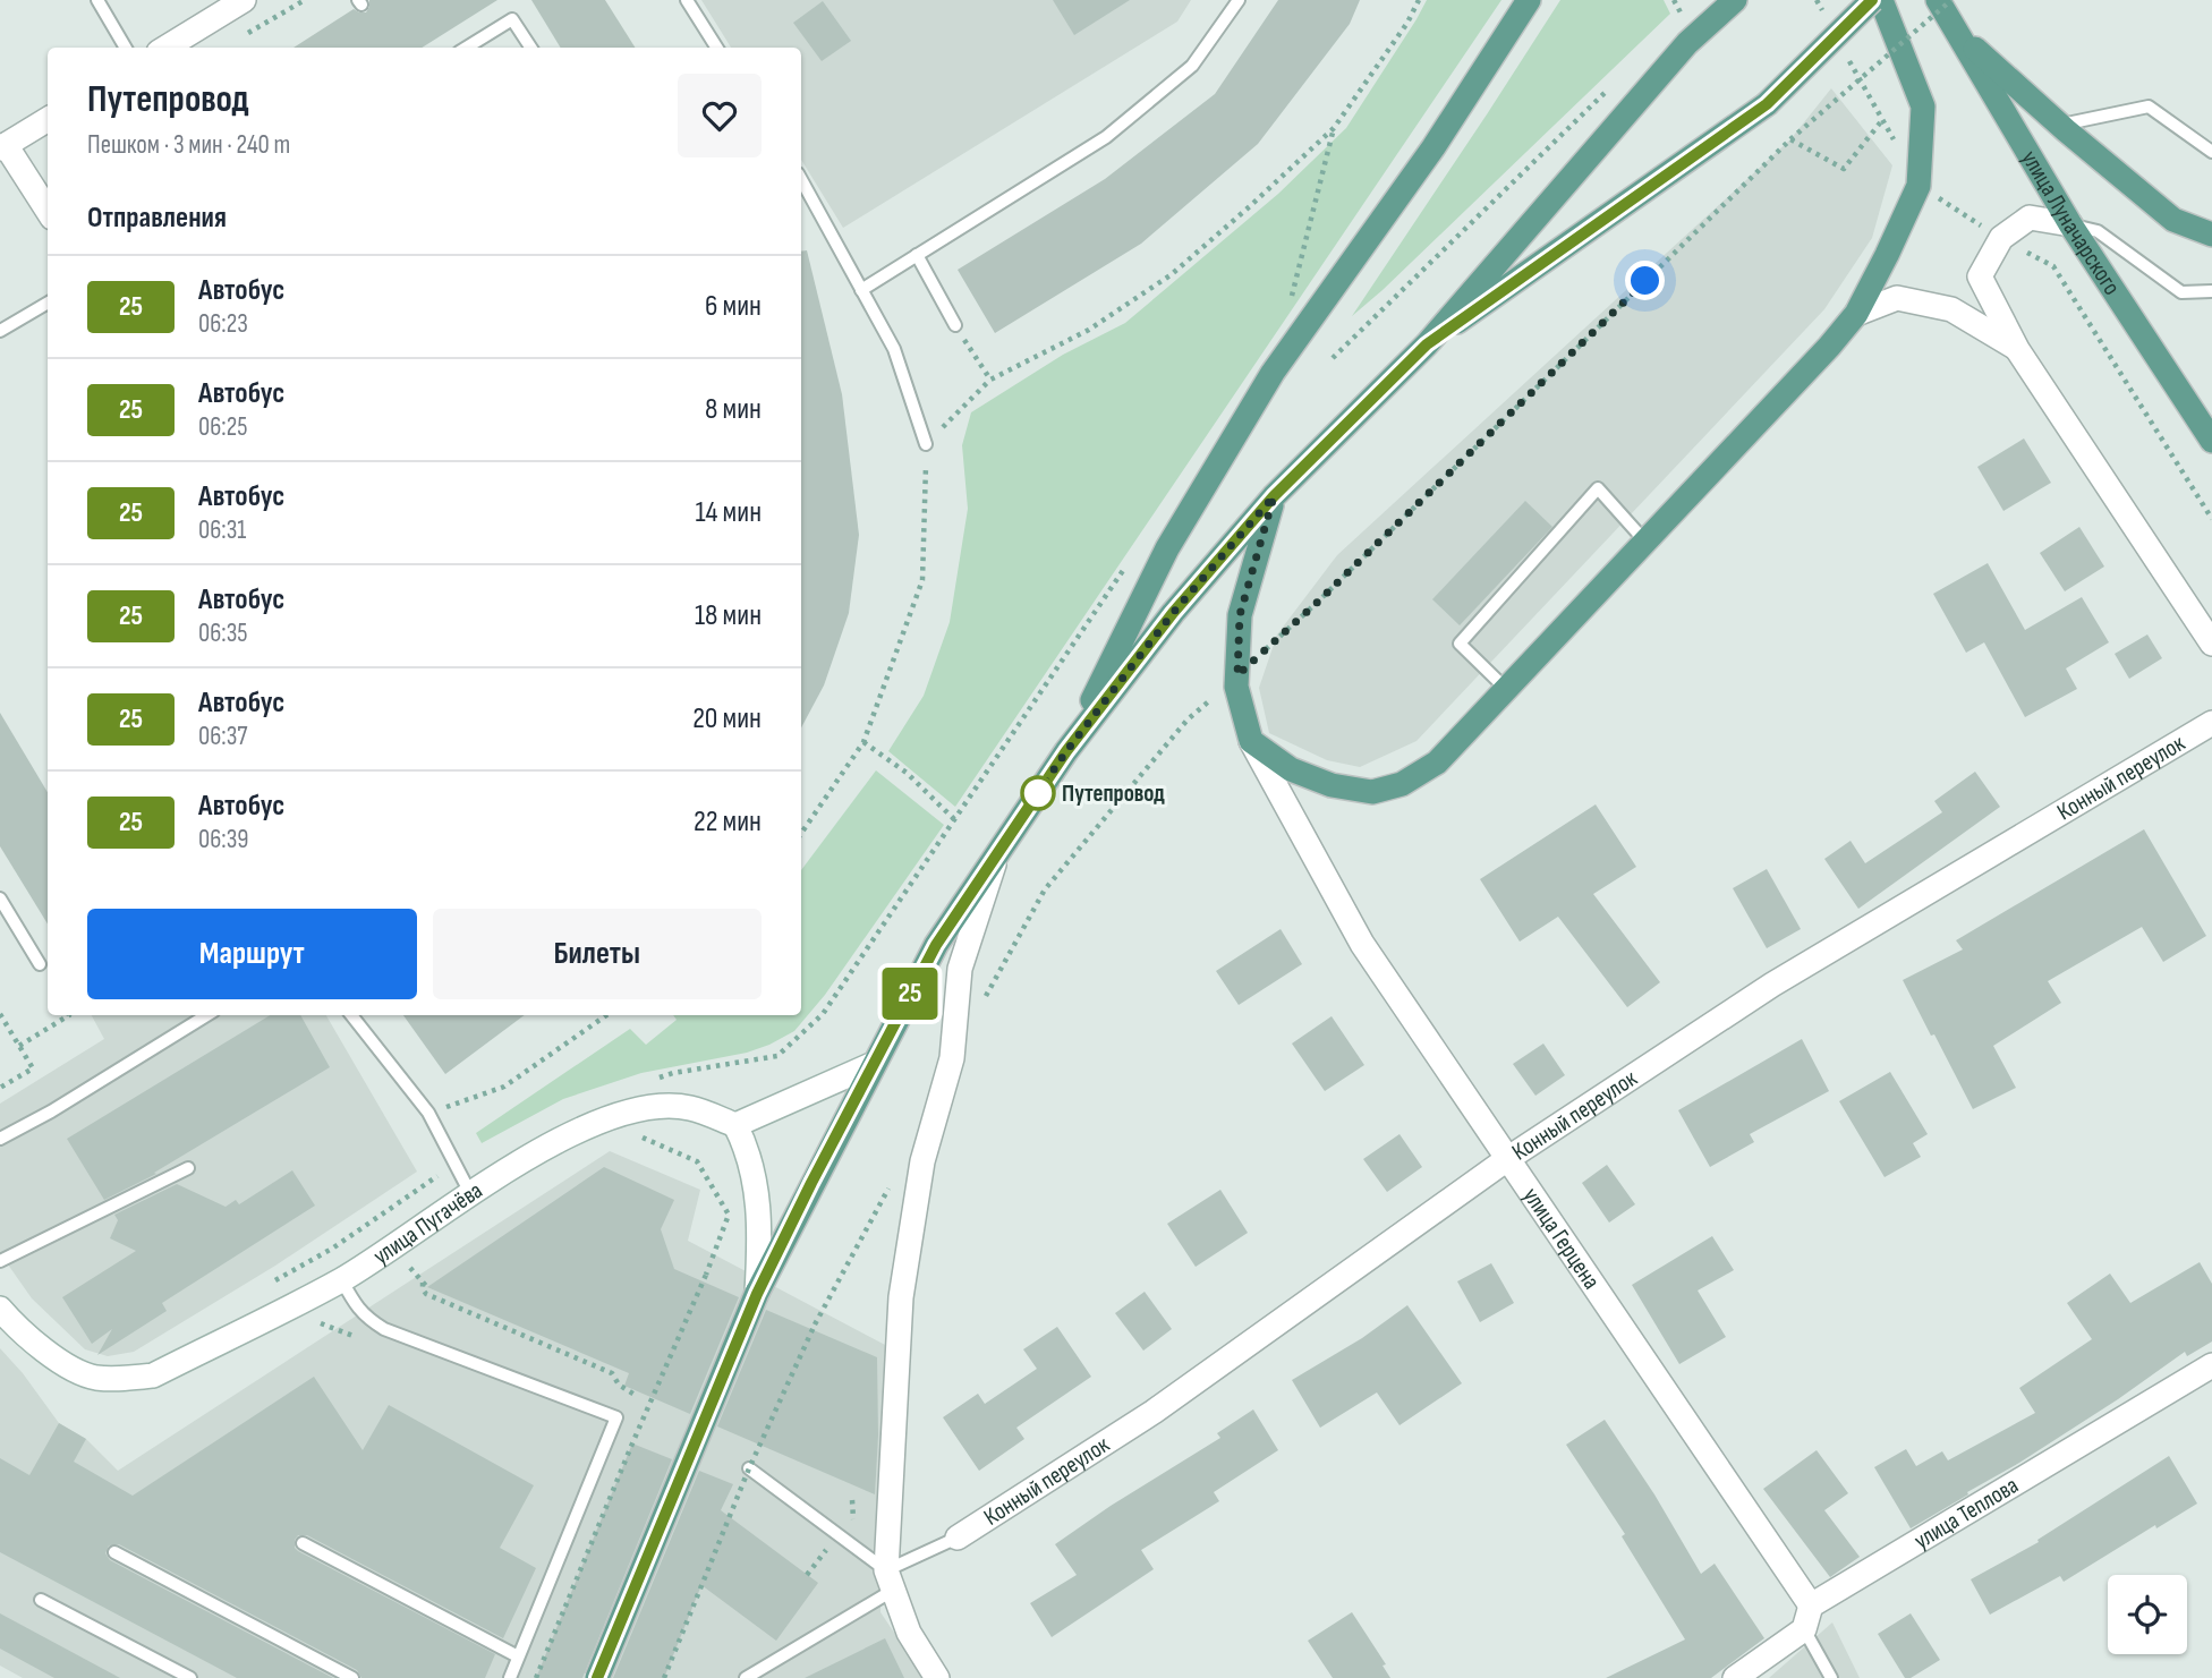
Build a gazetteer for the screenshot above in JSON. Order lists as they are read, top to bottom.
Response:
{
  "streets": {
    "main road": ["улица Луначарского"],
    "street": [
      "Конный переулок",
      "улица Пугачёва",
      "улица Герцена",
      "улица Теплова"
    ]
  },
  "crossings": [
    ["Конный переулок", "улица Герцена"],
    ["улица Герцена", "улица Теплова"]
  ],
  "places": ["Путепровод"],
  "lines": ["bus line 25"],
  "page": {
    "on_map": "25",
    "heading": [
      ["Путепровод", "Пешком · 3 мин · 240 m"],
      "Отправления"
    ],
    "list": [
      {
        "mark": "25",
        "name": "Автобус",
        "note": "06:23",
        "value": "6 мин"
      },
      {
        "mark": "25",
        "name": "Автобус",
        "note": "06:25",
        "value": "8 мин"
      },
      {
        "mark": "25",
        "name": "Автобус",
        "note": "06:31",
        "value": "14 мин"
      },
      {
        "mark": "25",
        "name": "Автобус",
        "note": "06:35",
        "value": "18 мин"
      },
      {
        "mark": "25",
        "name": "Автобус",
        "note": "06:37",
        "value": "20 мин"
      },
      {
        "mark": "25",
        "name": "Автобус",
        "note": "06:39",
        "value": "22 мин"
      }
    ],
    "buttons": ["Маршрут", "Билеты"]
  }
}
